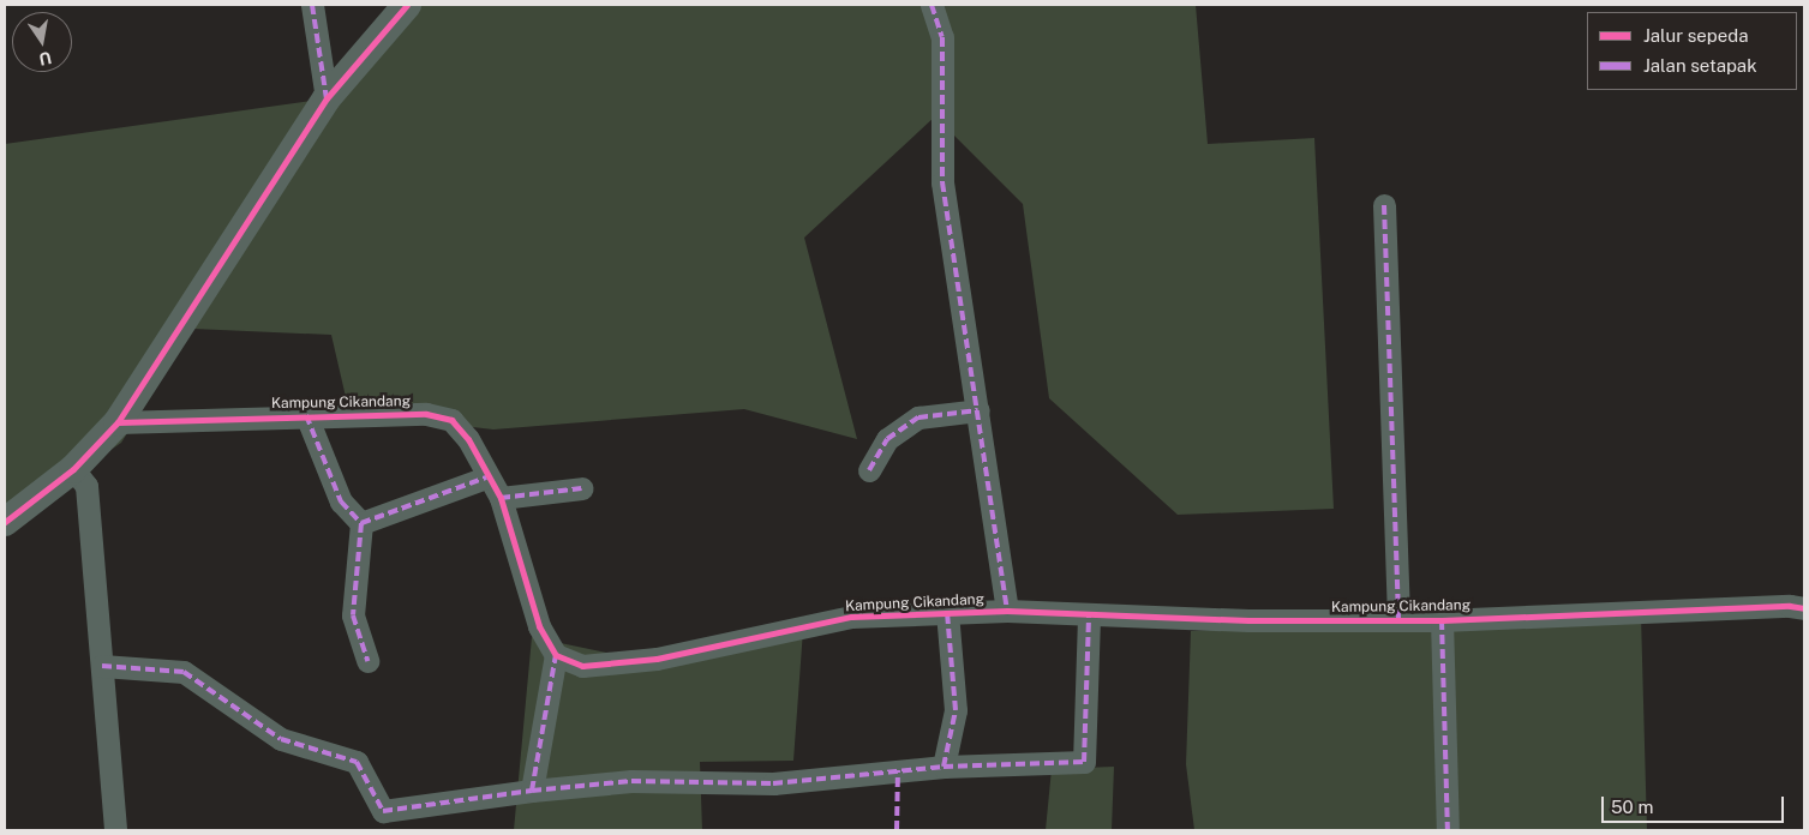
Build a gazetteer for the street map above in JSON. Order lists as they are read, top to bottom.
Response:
{
  "streets": {
    "street": ["Kampung Cikandang"]
  },
  "legend": ["Jalur sepeda", "Jalan setapak"],
  "scale_bar": "50 m",
  "north": "bottom"
}
